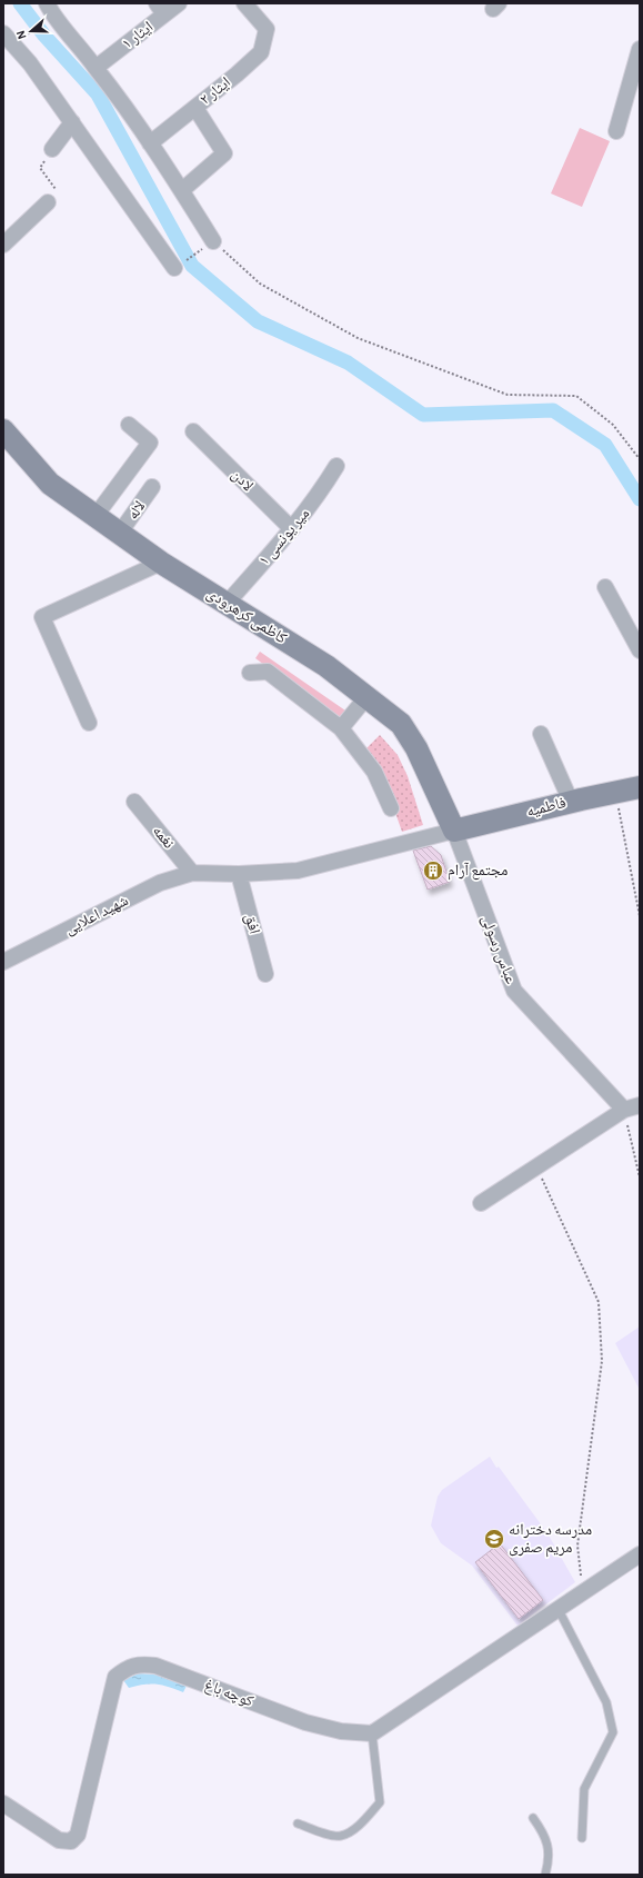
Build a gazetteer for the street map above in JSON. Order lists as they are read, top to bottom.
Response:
{
  "streets": {
    "street": [
      "ایثار ۱",
      "ایثار ۲",
      "لادن",
      "لاله",
      "میر یونسی ۱",
      "کاظمی کرهرودی",
      "فاطمیه",
      "نغمه",
      "شهید اعلایی",
      "افق",
      "عباس رسولی",
      "کوچه باغ"
    ]
  },
  "crossings": [
    ["لادن", "میر یونسی ۱"],
    ["لاله", "کاظمی کرهرودی"],
    ["میر یونسی ۱", "کاظمی کرهرودی"],
    ["کاظمی کرهرودی", "فاطمیه"],
    ["کاظمی کرهرودی", "عباس رسولی"],
    ["فاطمیه", "عباس رسولی"],
    ["نغمه", "شهید اعلایی"]
  ],
  "places": {
    "building": ["مجتمع آرام"],
    "school or university": ["مدرسه دخترانه مریم صفری"]
  },
  "north": "left"
}
